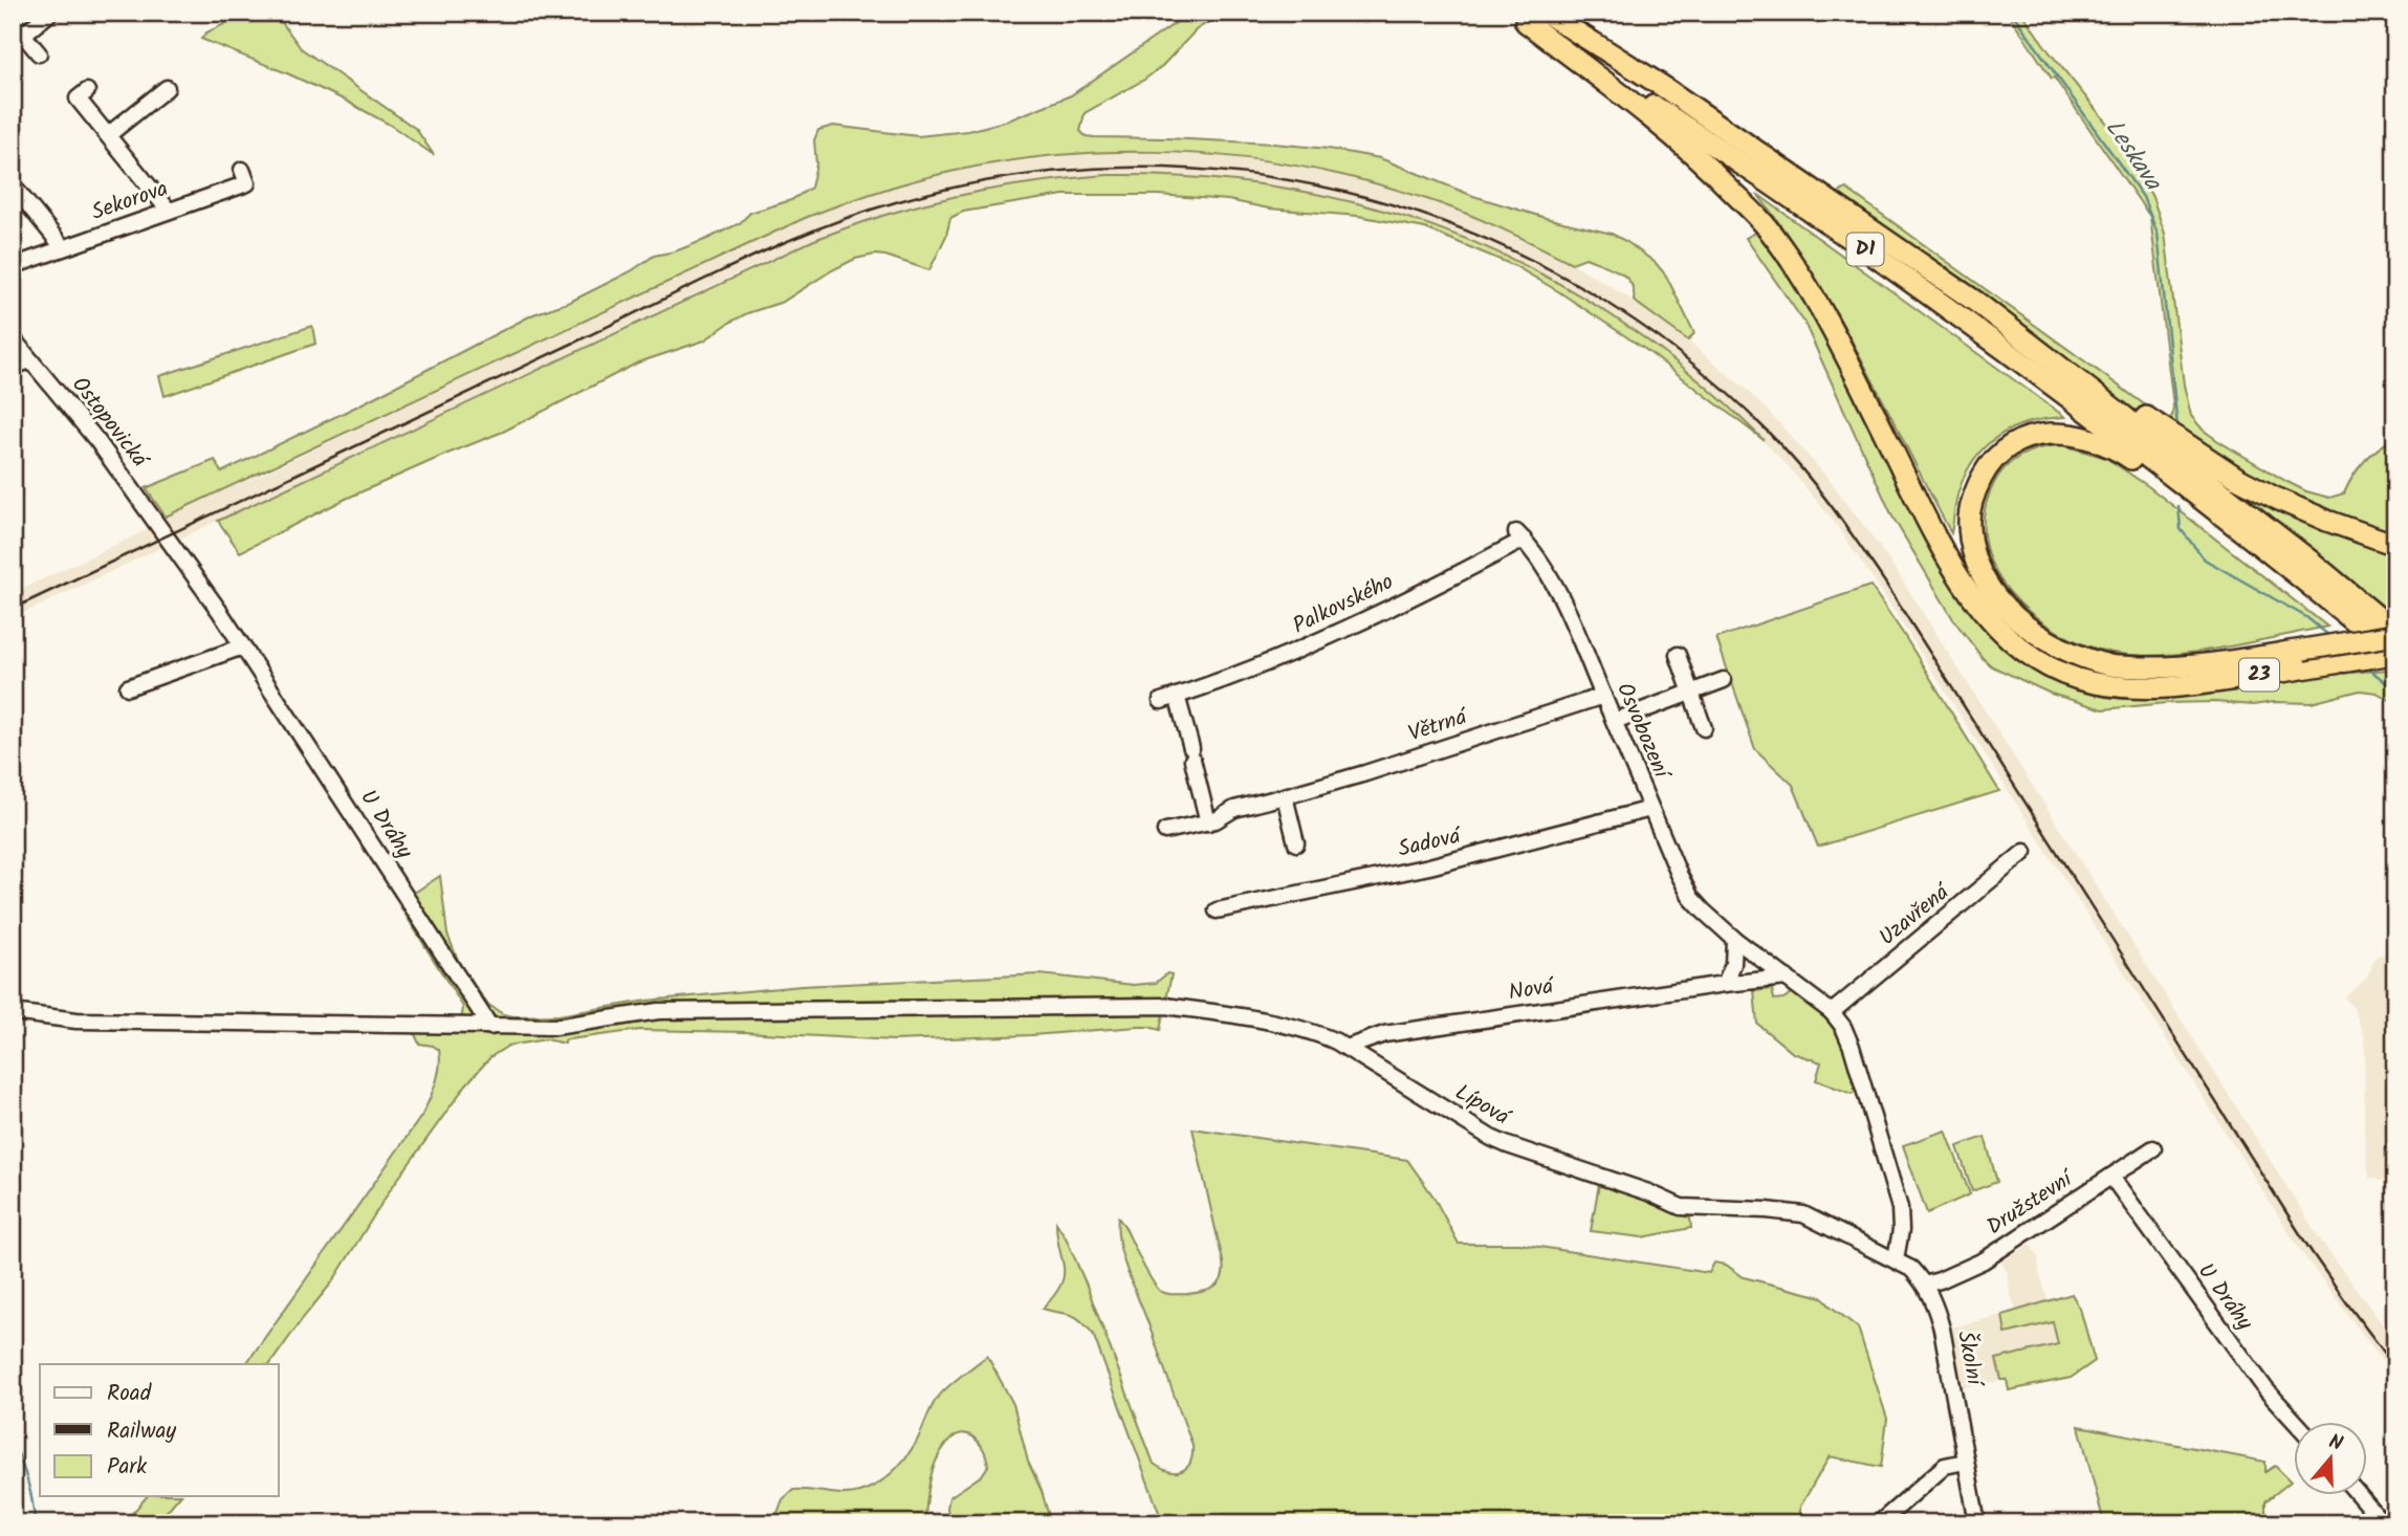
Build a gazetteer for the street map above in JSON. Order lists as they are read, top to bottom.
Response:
{
  "streets": {
    "highway": ["D1", "23"],
    "street": [
      "Sekorova",
      "Ostopovická",
      "Palkovského",
      "Větrná",
      "Osvobození",
      "U Dráhy",
      "Sadová",
      "Uzavřená",
      "Nová",
      "Lípová",
      "Družstevní",
      "Školní"
    ]
  },
  "crossings": [
    ["D1", "23"],
    ["Ostopovická", "U Dráhy"],
    ["Palkovského", "Osvobození"],
    ["Větrná", "Osvobození"],
    ["Osvobození", "Sadová"],
    ["Osvobození", "Uzavřená"],
    ["Osvobození", "Nová"],
    ["Osvobození", "Školní"],
    ["U Dráhy", "Lípová"],
    ["U Dráhy", "Družstevní"],
    ["Nová", "Lípová"],
    ["Lípová", "Školní"],
    ["Družstevní", "Školní"]
  ],
  "water": ["Leskava"],
  "legend": ["Road", "Railway", "Park"],
  "north": "top"
}
